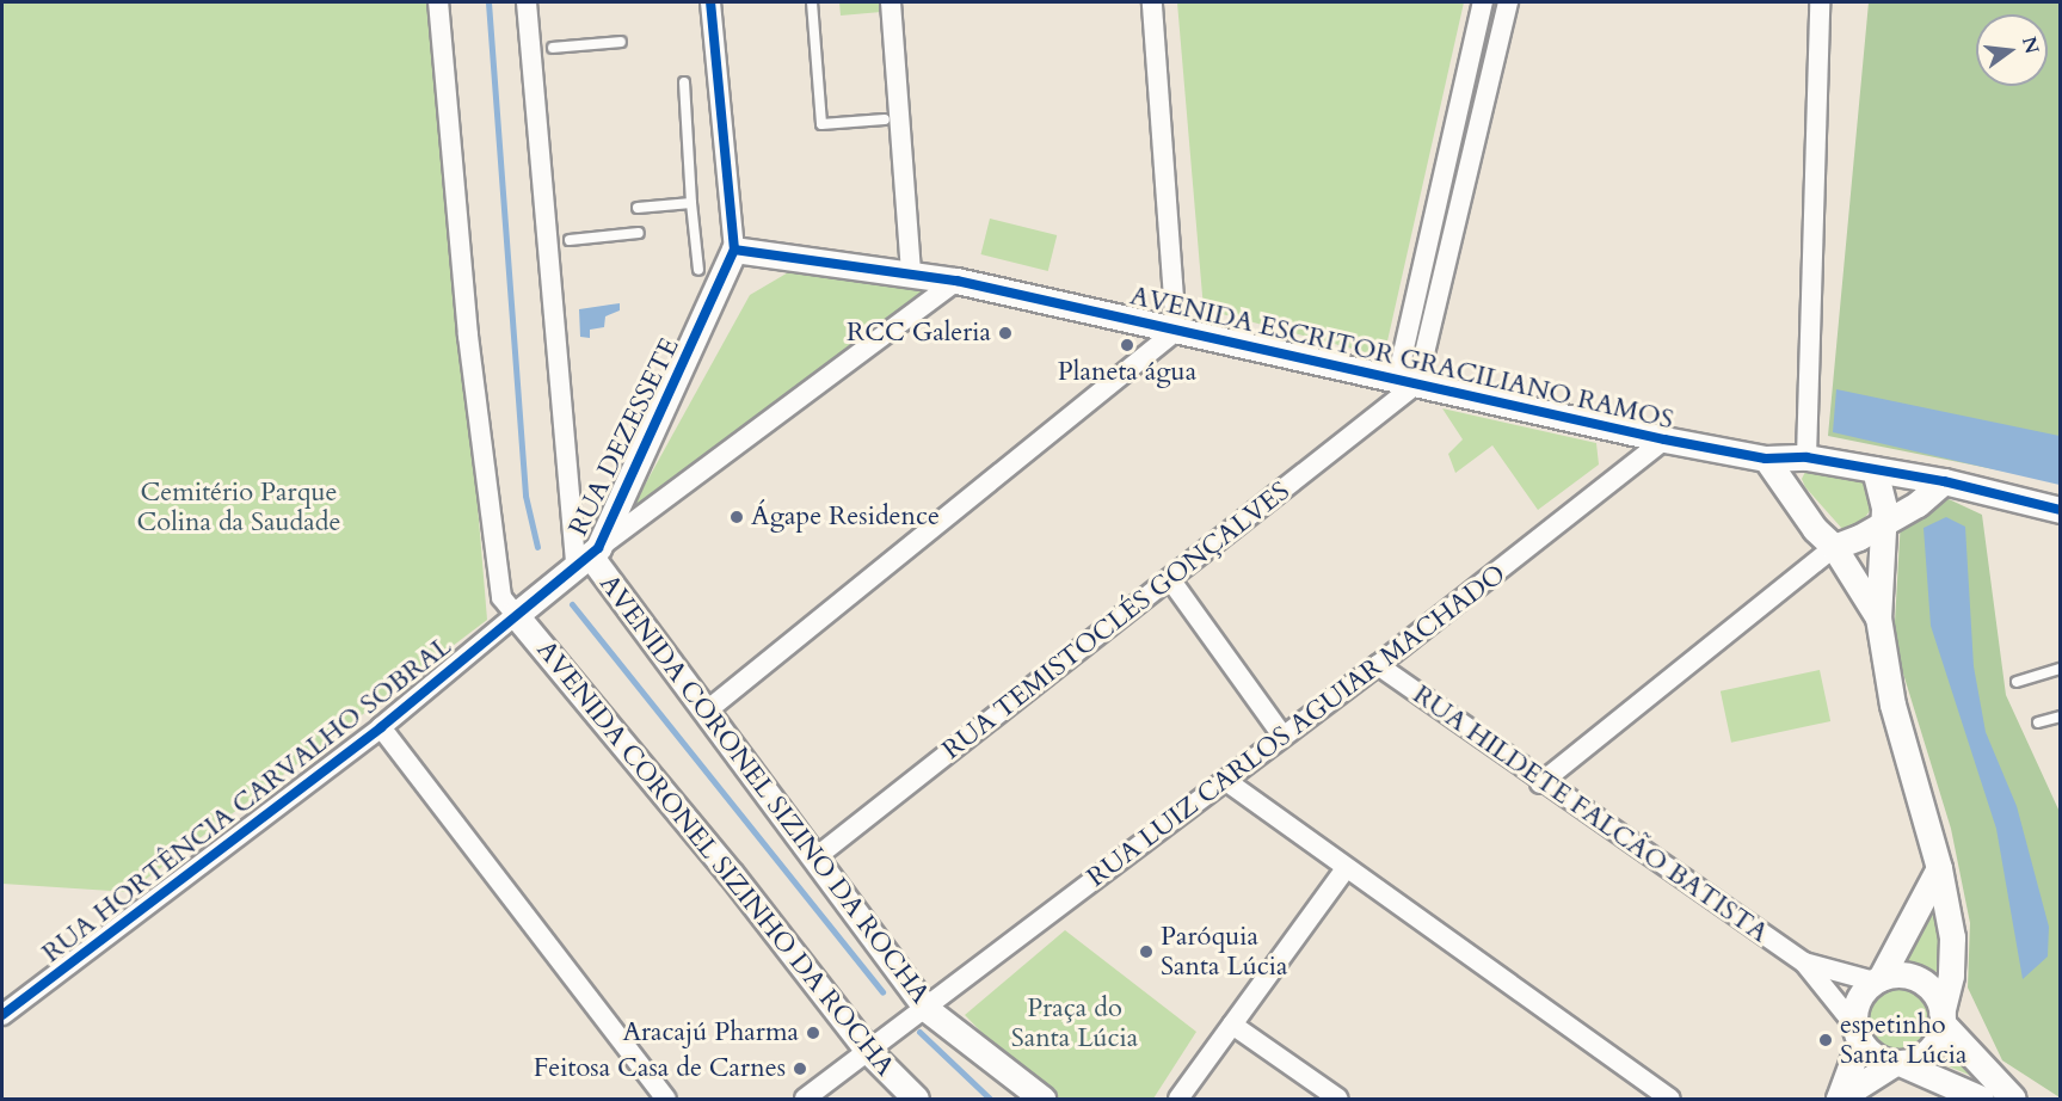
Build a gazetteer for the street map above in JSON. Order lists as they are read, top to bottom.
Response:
{
  "streets": {
    "street": [
      "AVENIDA ESCRITOR GRACILIANO RAMOS",
      "RUA DEZESSETE",
      "RUA TEMISTOCLÉS GONÇALVES",
      "RUA LUIZ CARLOS AGUIAR MACHADO",
      "AVENIDA CORONEL SIZINO DA ROCHA",
      "RUA HORTÊNCIA CARVALHO SOBRAL",
      "RUA HILDETE FALCÃO BATISTA",
      "AVENIDA CORONEL SIZINHO DA ROCHA"
    ]
  },
  "crossings": [
    ["AVENIDA ESCRITOR GRACILIANO RAMOS", "RUA DEZESSETE"],
    ["AVENIDA ESCRITOR GRACILIANO RAMOS", "RUA TEMISTOCLÉS GONÇALVES"],
    ["AVENIDA ESCRITOR GRACILIANO RAMOS", "RUA LUIZ CARLOS AGUIAR MACHADO"],
    ["RUA DEZESSETE", "AVENIDA CORONEL SIZINO DA ROCHA"],
    ["RUA DEZESSETE", "RUA HORTÊNCIA CARVALHO SOBRAL"],
    ["RUA DEZESSETE", "AVENIDA CORONEL SIZINHO DA ROCHA"],
    ["RUA TEMISTOCLÉS GONÇALVES", "AVENIDA CORONEL SIZINO DA ROCHA"],
    ["RUA LUIZ CARLOS AGUIAR MACHADO", "AVENIDA CORONEL SIZINO DA ROCHA"],
    ["RUA LUIZ CARLOS AGUIAR MACHADO", "RUA HILDETE FALCÃO BATISTA"],
    ["RUA LUIZ CARLOS AGUIAR MACHADO", "AVENIDA CORONEL SIZINHO DA ROCHA"],
    ["RUA HORTÊNCIA CARVALHO SOBRAL", "AVENIDA CORONEL SIZINHO DA ROCHA"]
  ],
  "parks": ["Cemitério Parque Colina da Saudade", "Praça do Santa Lúcia"],
  "places": [
    "RCC Galeria",
    "Planeta água",
    "Ágape Residence",
    "Paróquia Santa Lúcia",
    "Aracajú Pharma",
    "espetinho Santa Lúcia",
    "Feitosa Casa de Carnes"
  ],
  "north": "right"
}
